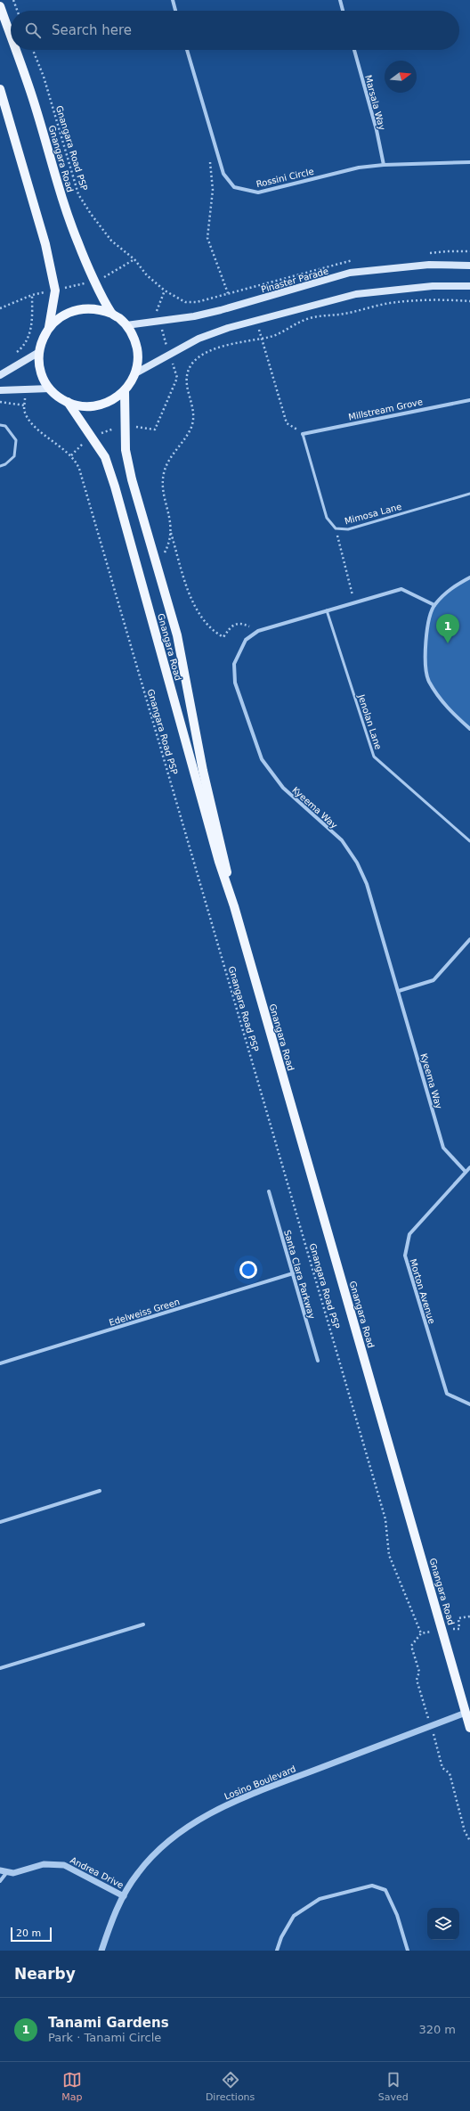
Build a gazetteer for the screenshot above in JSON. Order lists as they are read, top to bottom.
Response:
{
  "streets": {
    "main road": ["Gnangara Road", "Pinaster Parade"],
    "street": [
      "Marsala Way",
      "Rossini Circle",
      "Millstream Grove",
      "Kyeema Way",
      "Santa Clara Parkway",
      "Morton Avenue",
      "Edelweiss Green",
      "Losino Boulevard",
      "Andrea Drive"
    ],
    "lane": ["Mimosa Lane", "Jenolan Lane"],
    "path": ["Gnangara Road PSP"]
  },
  "crossings": [
    ["Marsala Way", "Rossini Circle"],
    ["Gnangara Road PSP", "Pinaster Parade"],
    ["Gnangara Road PSP", "Losino Boulevard"],
    ["Gnangara Road", "Pinaster Parade"],
    ["Gnangara Road", "Losino Boulevard"],
    ["Millstream Grove", "Mimosa Lane"],
    ["Jenolan Lane", "Kyeema Way"],
    ["Kyeema Way", "Morton Avenue"],
    ["Santa Clara Parkway", "Edelweiss Green"],
    ["Losino Boulevard", "Andrea Drive"]
  ],
  "scale_bar": "20 m",
  "north": "right",
  "page": {
    "search": "Search here",
    "pins": "1",
    "scale": "20 m",
    "heading": "Nearby",
    "list": [
      {
        "mark": "1",
        "name": "Tanami Gardens",
        "note": "Park · Tanami Circle",
        "value": "320 m"
      }
    ],
    "nav": ["Map", "Directions", "Saved"]
  }
}
